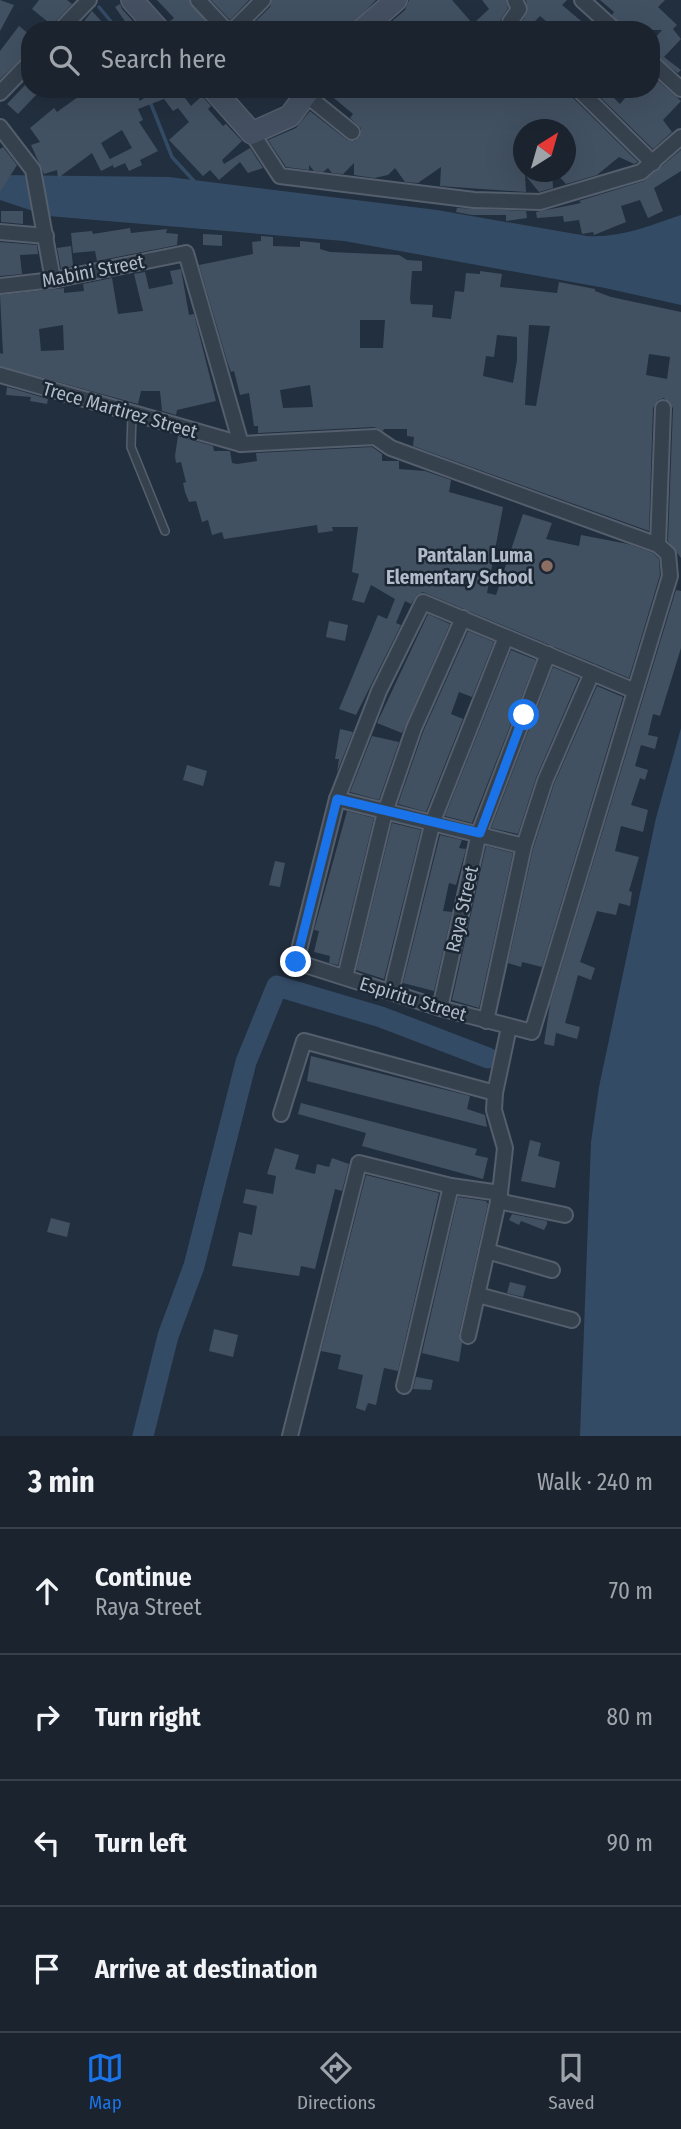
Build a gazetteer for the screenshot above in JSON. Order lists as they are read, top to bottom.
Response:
{
  "streets": {
    "street": [
      "Mabini Street",
      "Trece Martirez Street",
      "Raya Street",
      "Espiritu Street"
    ]
  },
  "crossings": [
    ["Mabini Street", "Trece Martirez Street"],
    ["Raya Street", "Espiritu Street"]
  ],
  "places": ["Pantalan Luma Elementary School"],
  "north": "top right",
  "page": {
    "search": "Search here",
    "heading": ["3 min", "Walk · 240 m"],
    "list": [
      ["Continue", "Raya Street", "70 m"],
      ["Turn right", "80 m"],
      ["Turn left", "90 m"],
      "Arrive at destination"
    ],
    "nav": ["Map", "Directions", "Saved"]
  }
}
